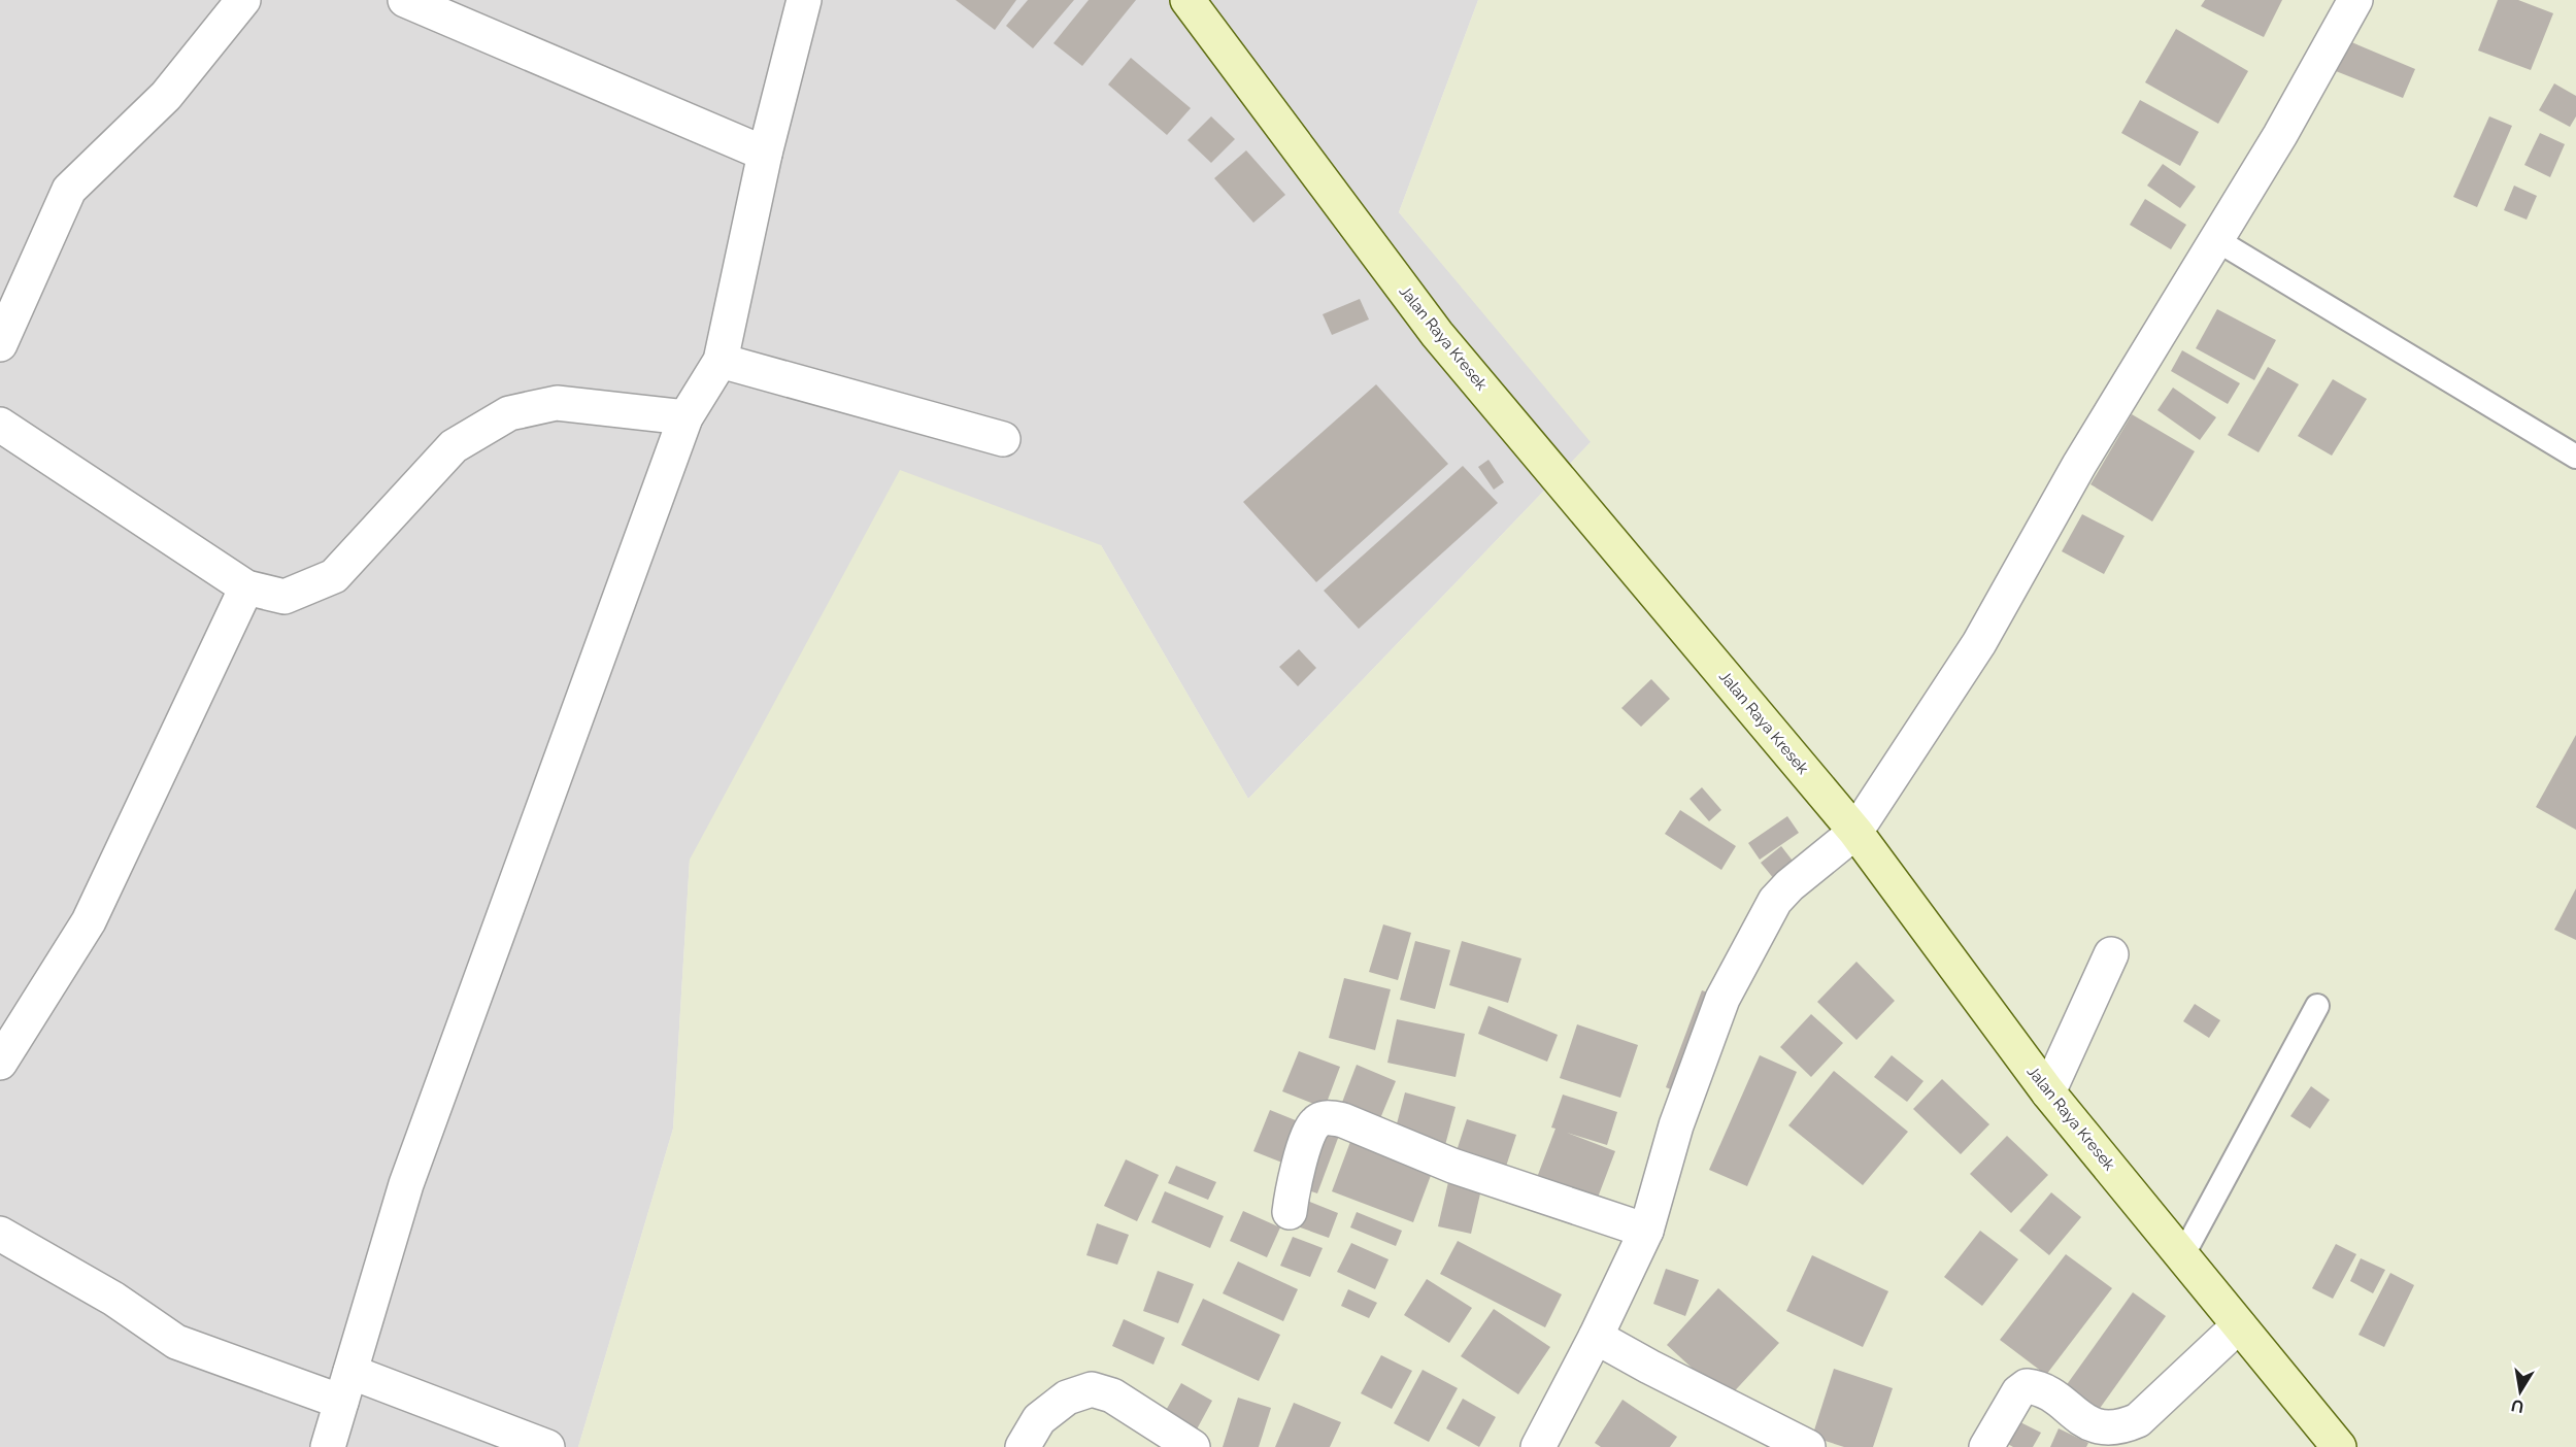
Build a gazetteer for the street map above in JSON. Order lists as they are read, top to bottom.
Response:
{
  "streets": {
    "main road": ["Jalan Raya Kresek"]
  },
  "north": "bottom"
}
